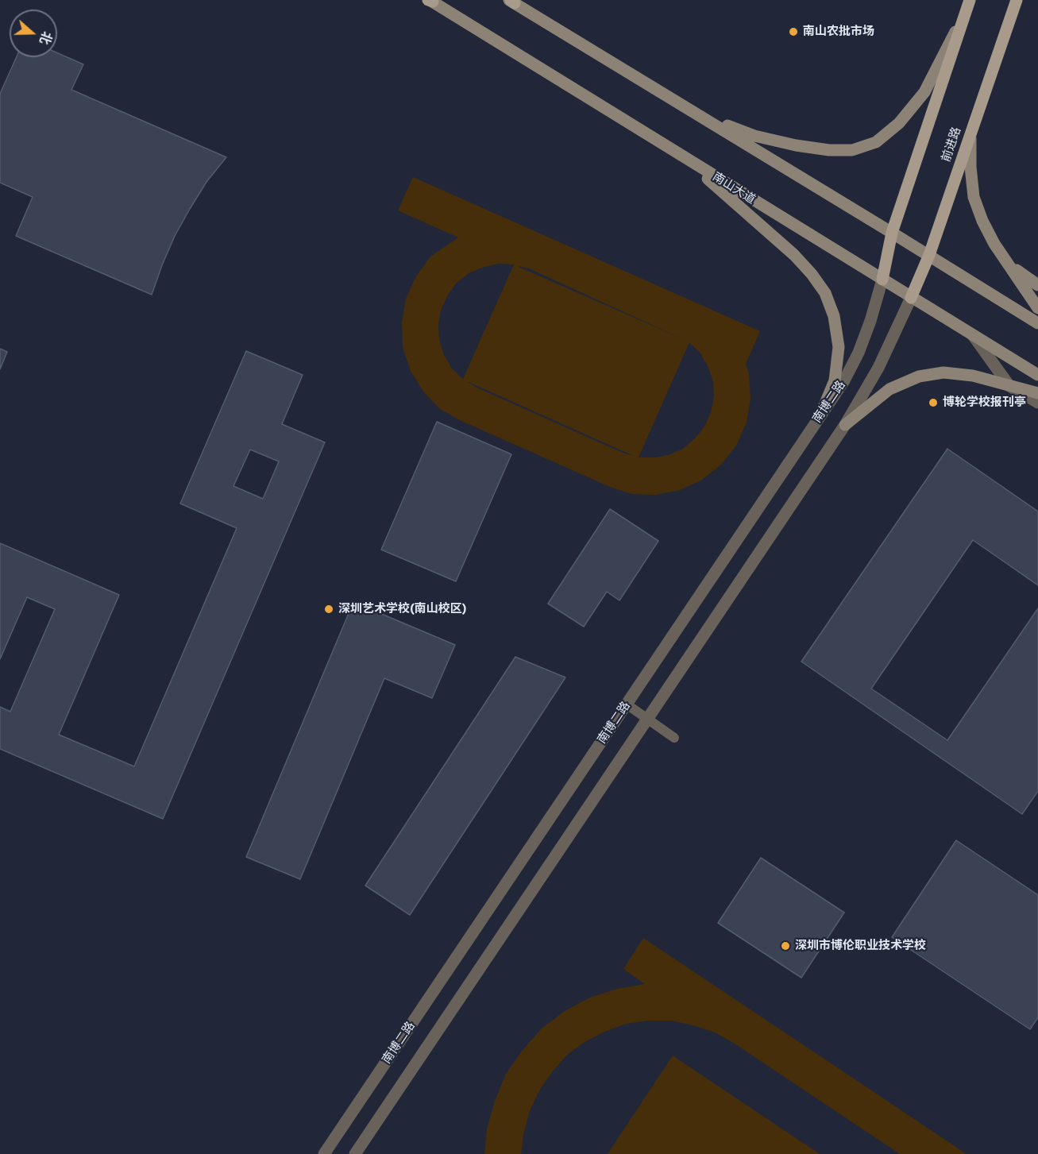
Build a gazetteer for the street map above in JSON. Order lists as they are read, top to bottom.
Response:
{
  "streets": {
    "main road": ["前进路", "南山大道"],
    "street": ["南博二路"]
  },
  "crossings": [
    ["前进路", "南山大道"],
    ["前进路", "南博二路"],
    ["南山大道", "南博二路"]
  ],
  "places": [
    "南山农批市场",
    "博轮学校报刊亭",
    "深圳艺术学校(南山校区)",
    "深圳市博伦职业技术学校"
  ],
  "north": "right"
}
